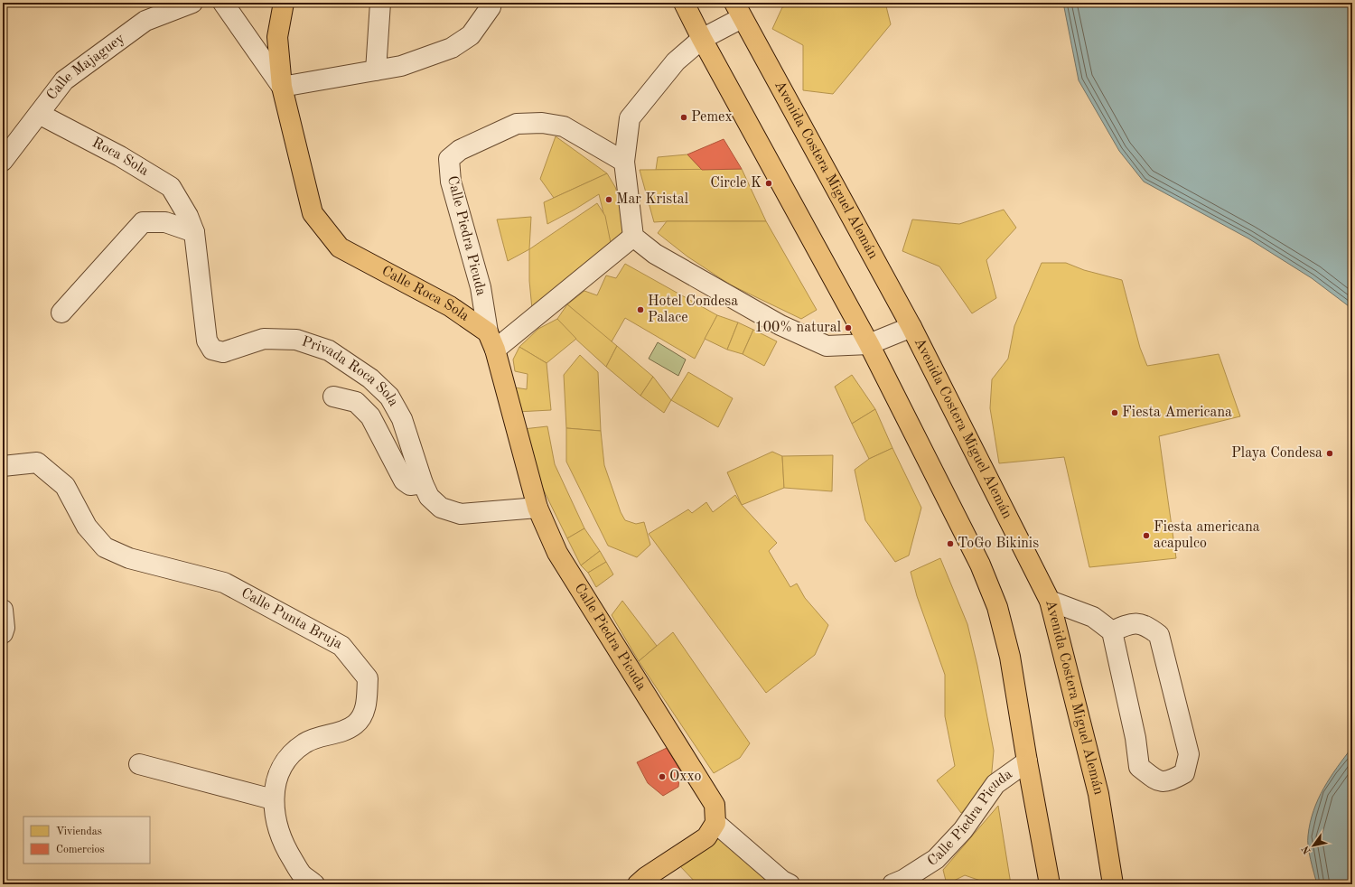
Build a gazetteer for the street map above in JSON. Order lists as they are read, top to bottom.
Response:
{
  "streets": {
    "main road": ["Avenida Costera Miguel Alemán", "Calle Piedra Picuda", "Calle Roca Sola"],
    "street": [
      "Calle Majaguey",
      "Roca Sola",
      "Privada Roca Sola",
      "Calle Punta Bruja"
    ]
  },
  "crossings": [
    ["Calle Majaguey", "Roca Sola"],
    ["Roca Sola", "Privada Roca Sola"],
    ["Calle Piedra Picuda", "Calle Roca Sola"],
    ["Calle Piedra Picuda", "Privada Roca Sola"]
  ],
  "places": [
    "Pemex",
    "Circle K",
    "Mar Kristal",
    "Hotel Condesa Palace",
    "100% natural",
    "Fiesta Americana",
    "Playa Condesa",
    "Fiesta americana acapulco",
    "ToGo Bikinis",
    "Oxxo"
  ],
  "legend": ["Viviendas", "Comercios"],
  "north": "bottom left"
}
